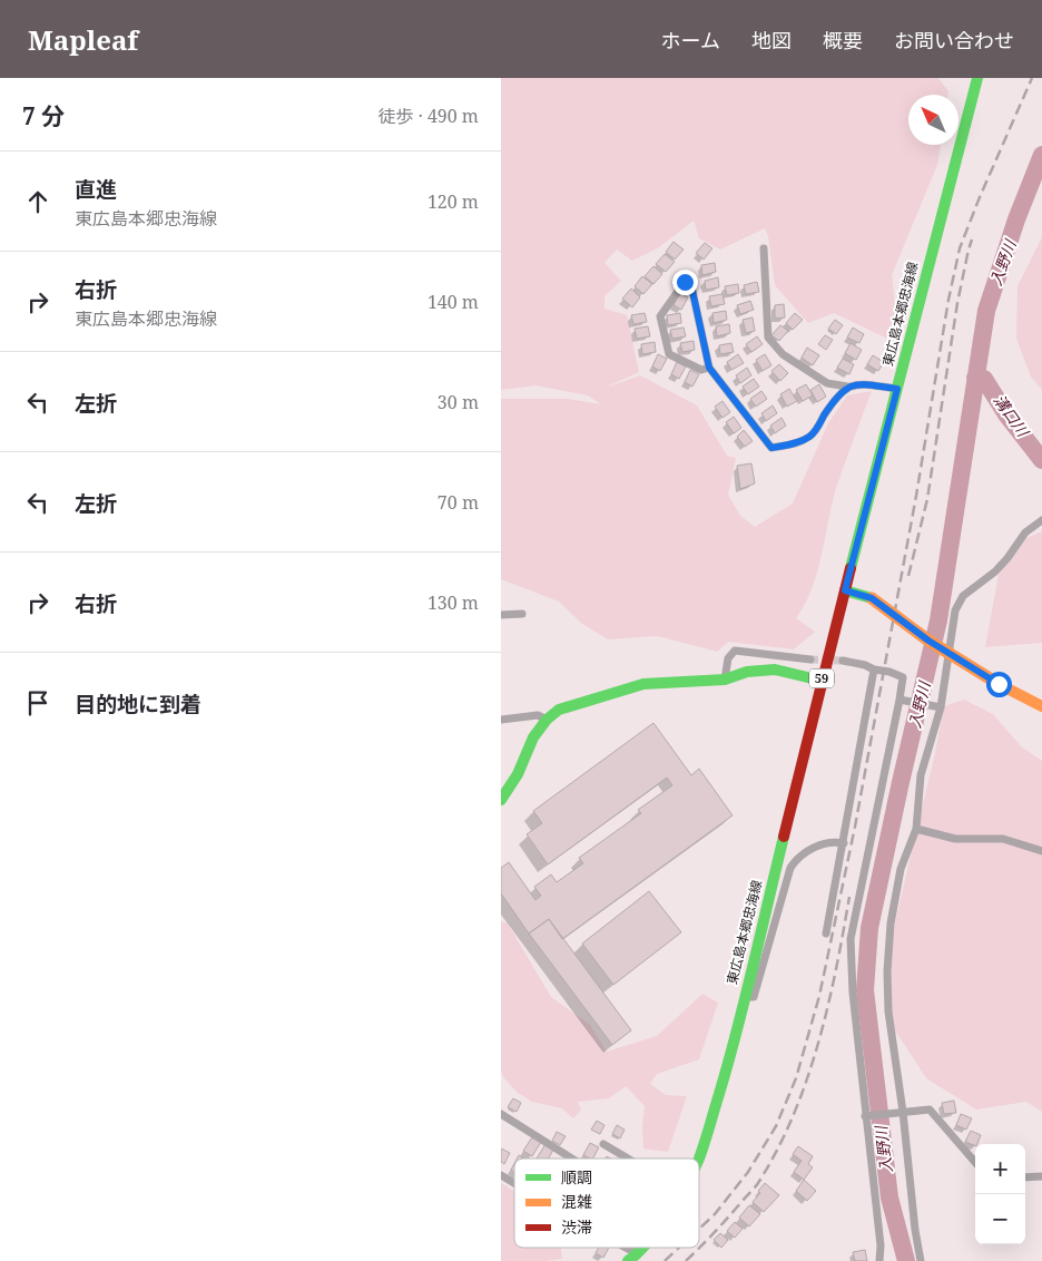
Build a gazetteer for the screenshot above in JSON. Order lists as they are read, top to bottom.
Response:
{
  "streets": {
    "main road": ["東広島本郷忠海線", "59"]
  },
  "water": ["入野川", "溝口川"],
  "legend": ["順調", "混雑", "渋滞"],
  "north": "top left",
  "page": {
    "header": "Mapleaf",
    "nav": [
      "ホーム",
      "地図",
      "概要",
      "お問い合わせ"
    ],
    "heading": ["7 分", "徒歩 · 490 m"],
    "list": [
      ["直進", "東広島本郷忠海線", "120 m"],
      ["右折", "東広島本郷忠海線", "140 m"],
      ["左折", "30 m"],
      ["左折", "70 m"],
      ["右折", "130 m"],
      "目的地に到着"
    ],
    "map_buttons": ["+", "−"]
  }
}
